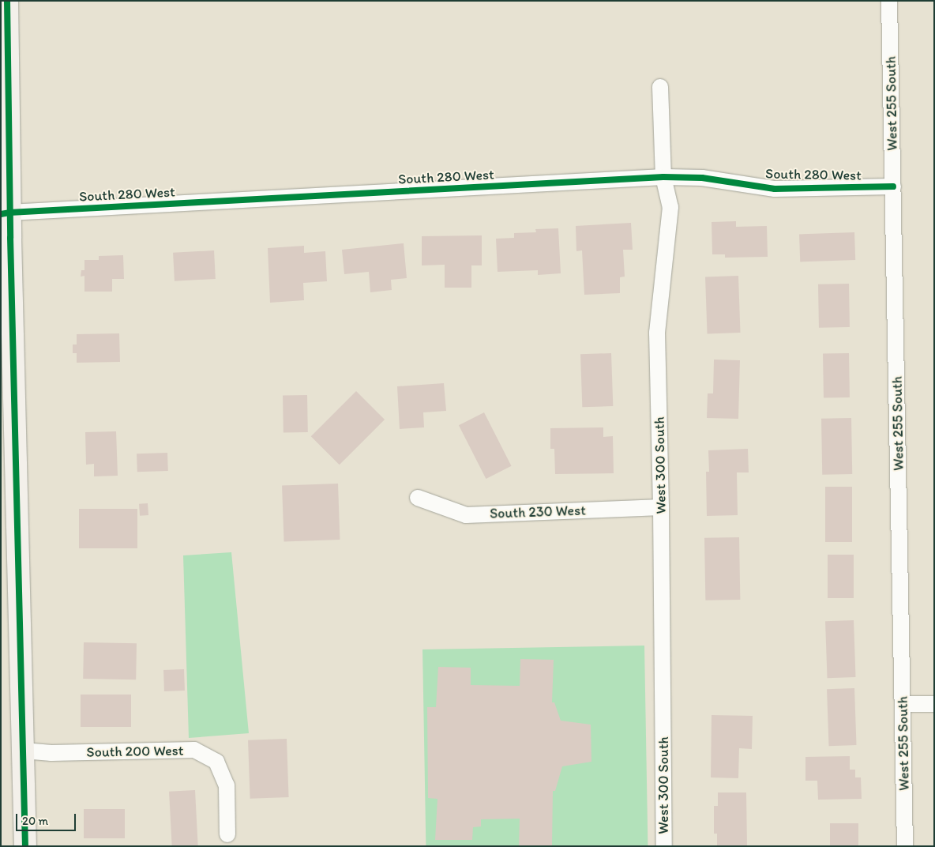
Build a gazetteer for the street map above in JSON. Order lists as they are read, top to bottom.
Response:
{
  "streets": {
    "street": [
      "West 255 South",
      "South 280 West",
      "West 300 South",
      "South 230 West",
      "South 200 West"
    ]
  },
  "crossings": [
    ["West 255 South", "South 280 West"],
    ["South 280 West", "West 300 South"],
    ["West 300 South", "South 230 West"]
  ],
  "scale_bar": "20 m"
}
